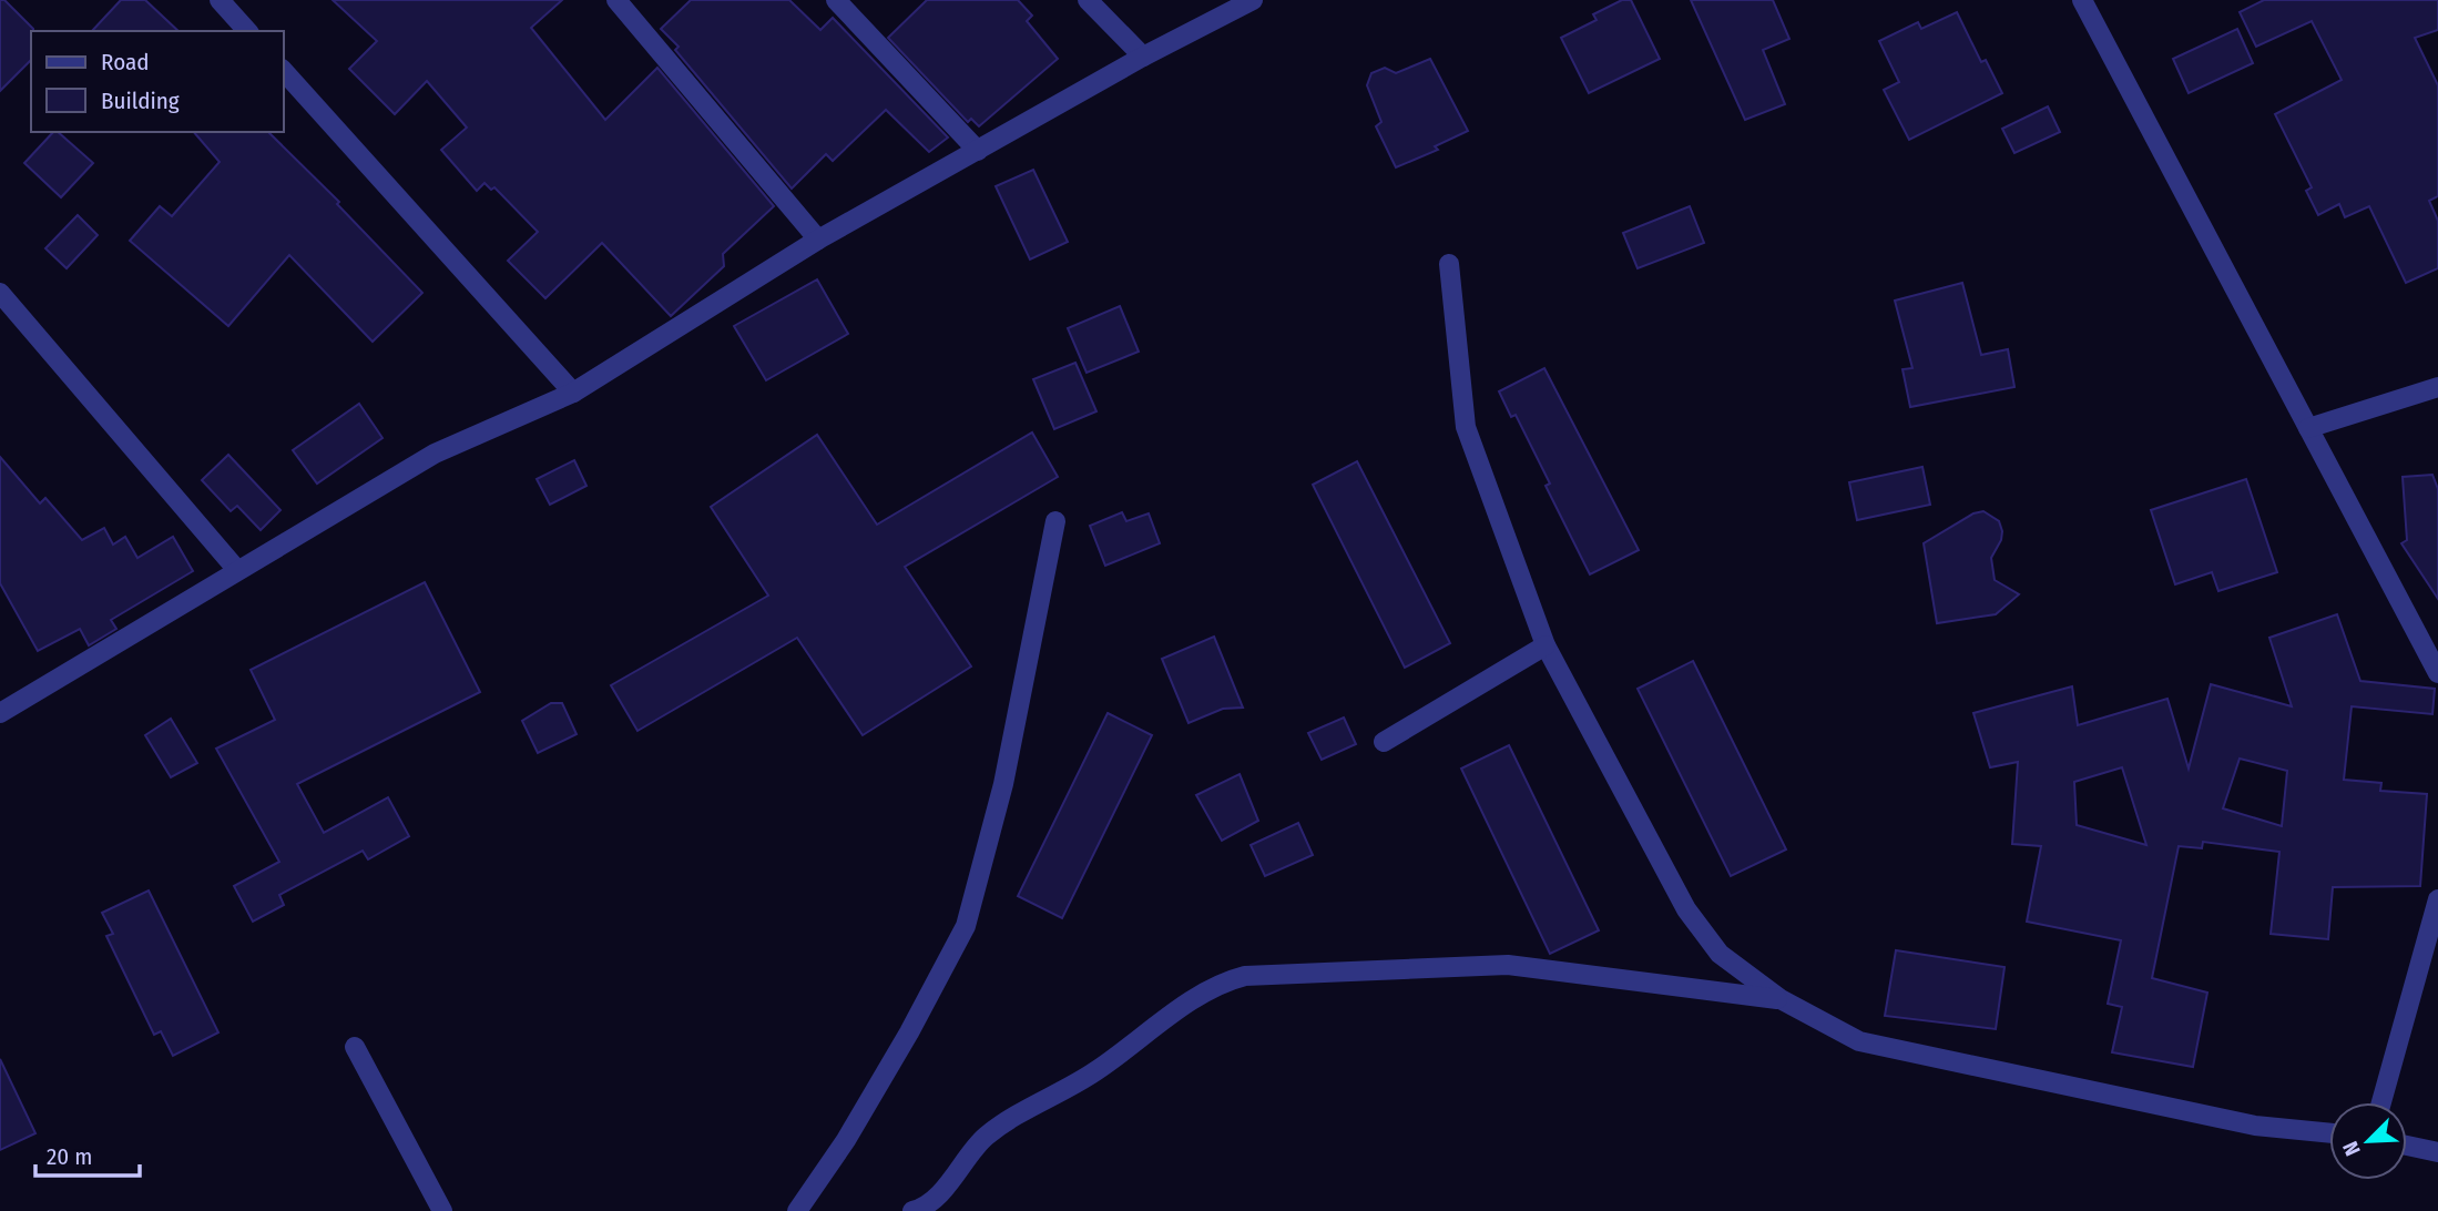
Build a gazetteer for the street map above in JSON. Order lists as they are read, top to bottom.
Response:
{
  "legend": ["Road", "Building"],
  "scale_bar": "20 m",
  "north": "bottom left"
}
